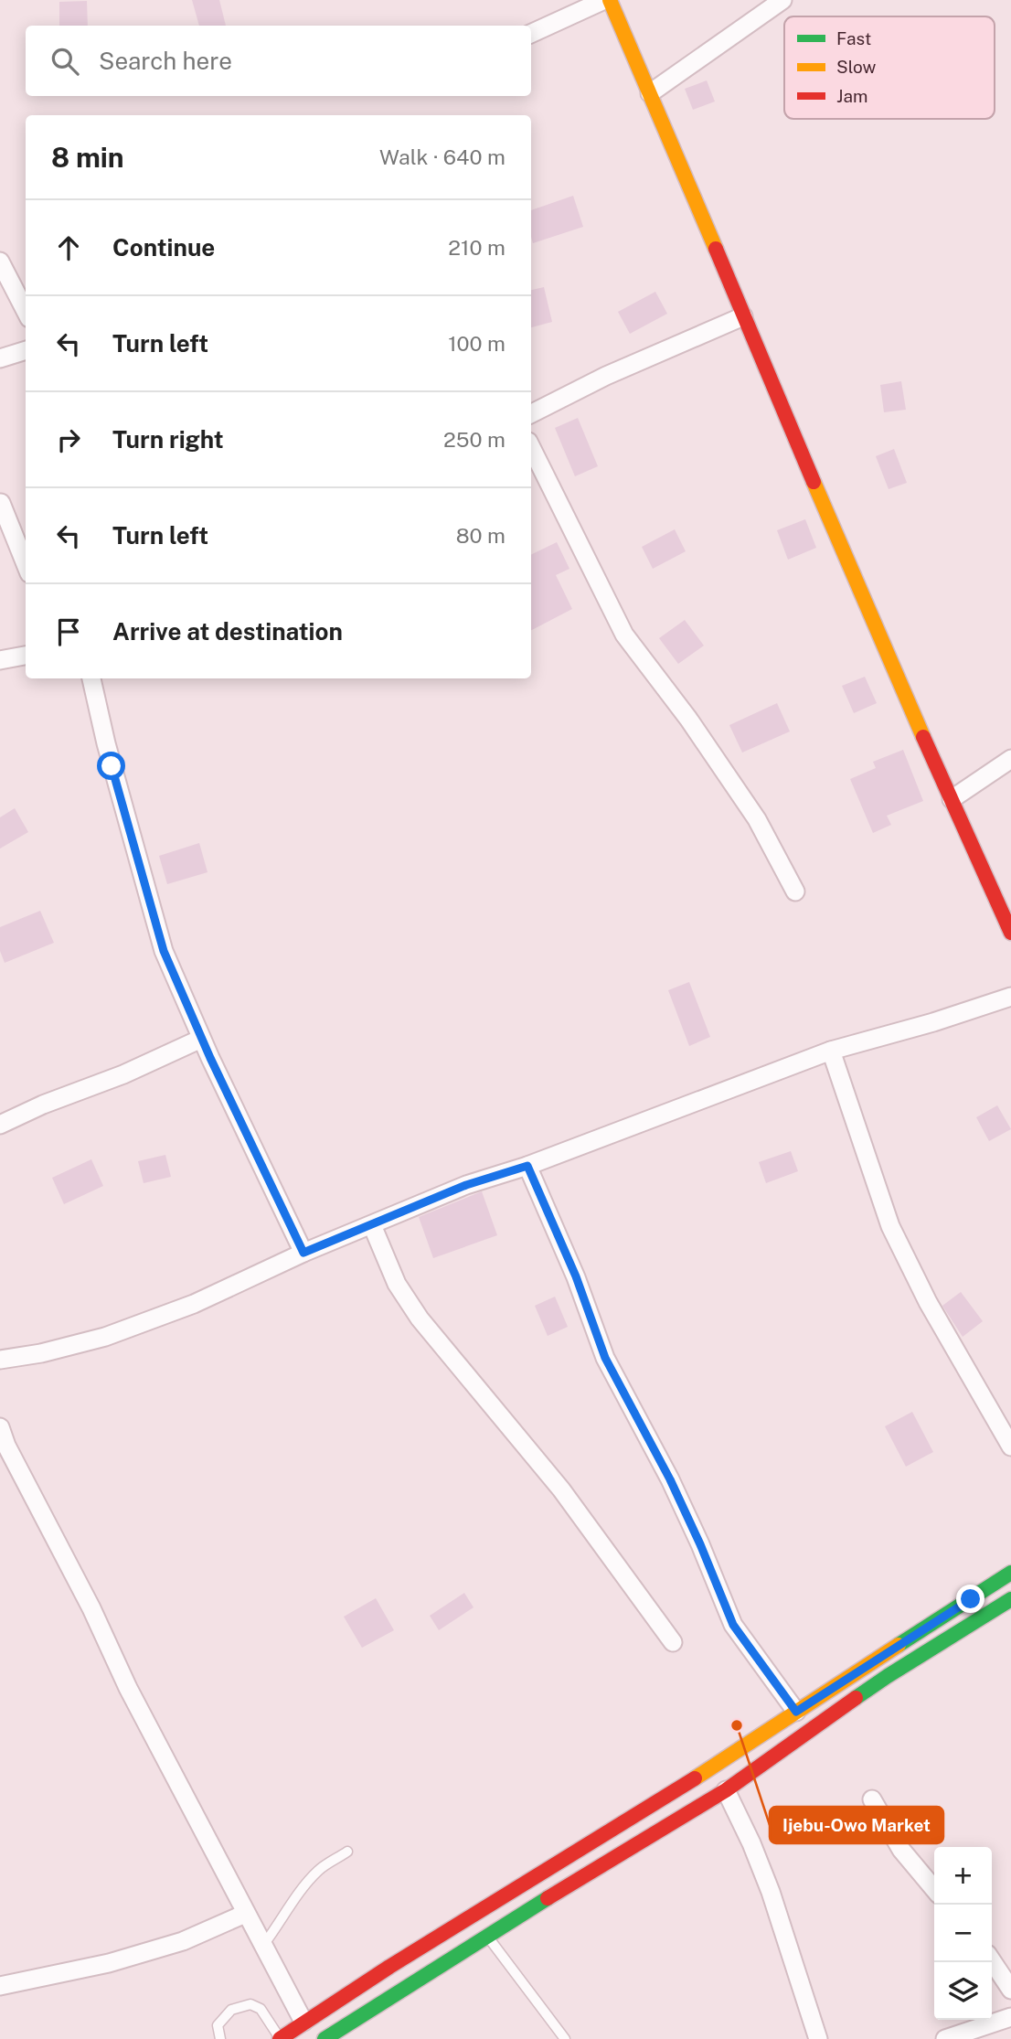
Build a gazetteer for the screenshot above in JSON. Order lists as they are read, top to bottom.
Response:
{
  "places": ["Ijebu-Owo Market"],
  "legend": ["Fast", "Slow", "Jam"],
  "page": {
    "search": "Search here",
    "heading": ["8 min", "Walk · 640 m"],
    "list": [
      ["Continue", "210 m"],
      ["Turn left", "100 m"],
      ["Turn right", "250 m"],
      ["Turn left", "80 m"],
      "Arrive at destination"
    ],
    "map_buttons": ["+", "−"]
  }
}
